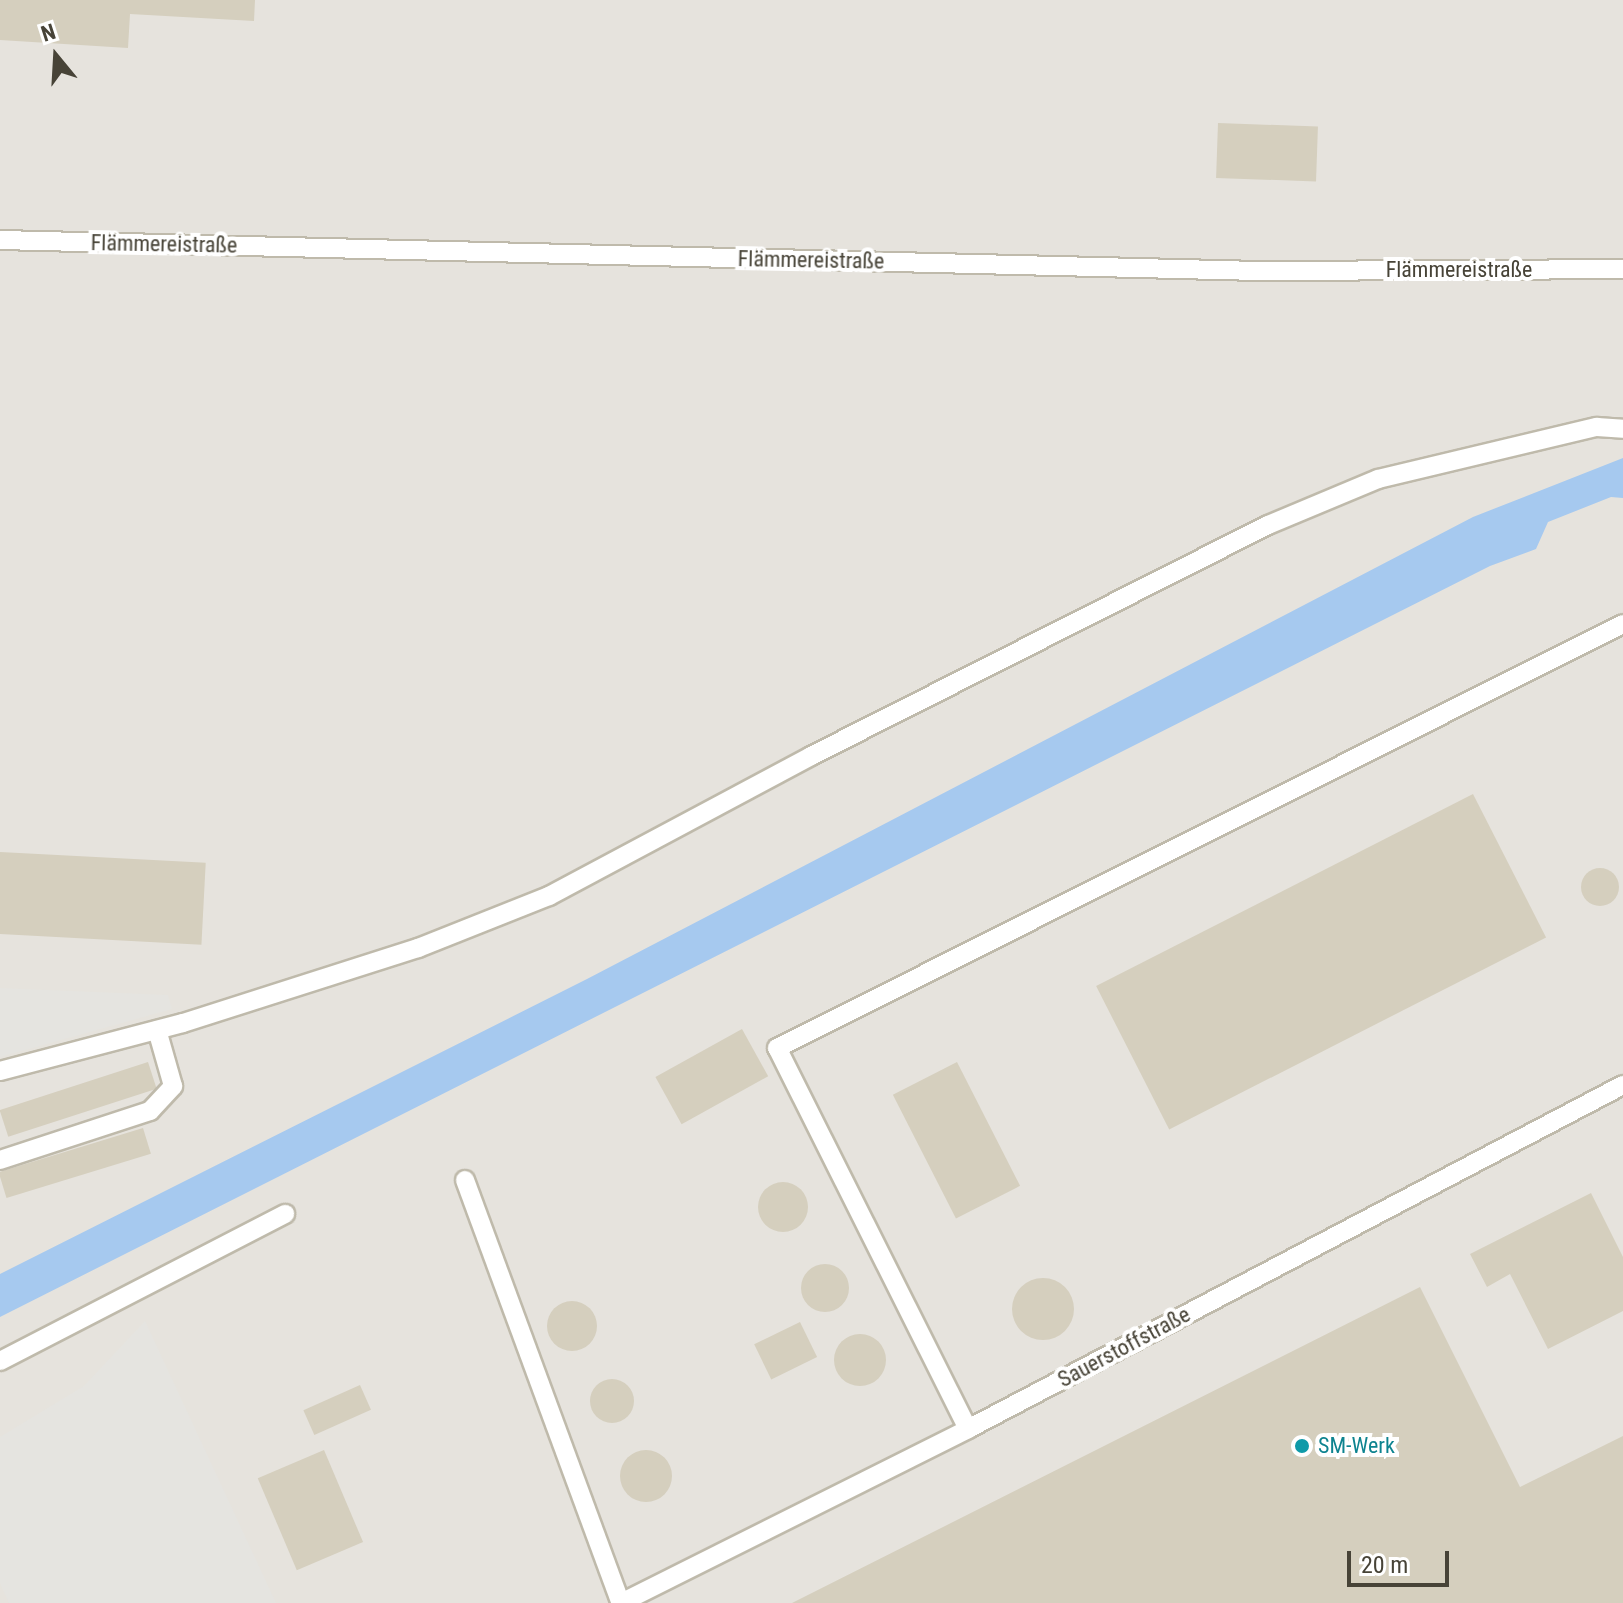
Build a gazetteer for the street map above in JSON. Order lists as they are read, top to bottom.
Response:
{
  "streets": {
    "lane": ["Flämmereistraße", "Sauerstoffstraße"]
  },
  "places": ["SM-Werk"],
  "scale_bar": "20 m",
  "north": "top"
}
